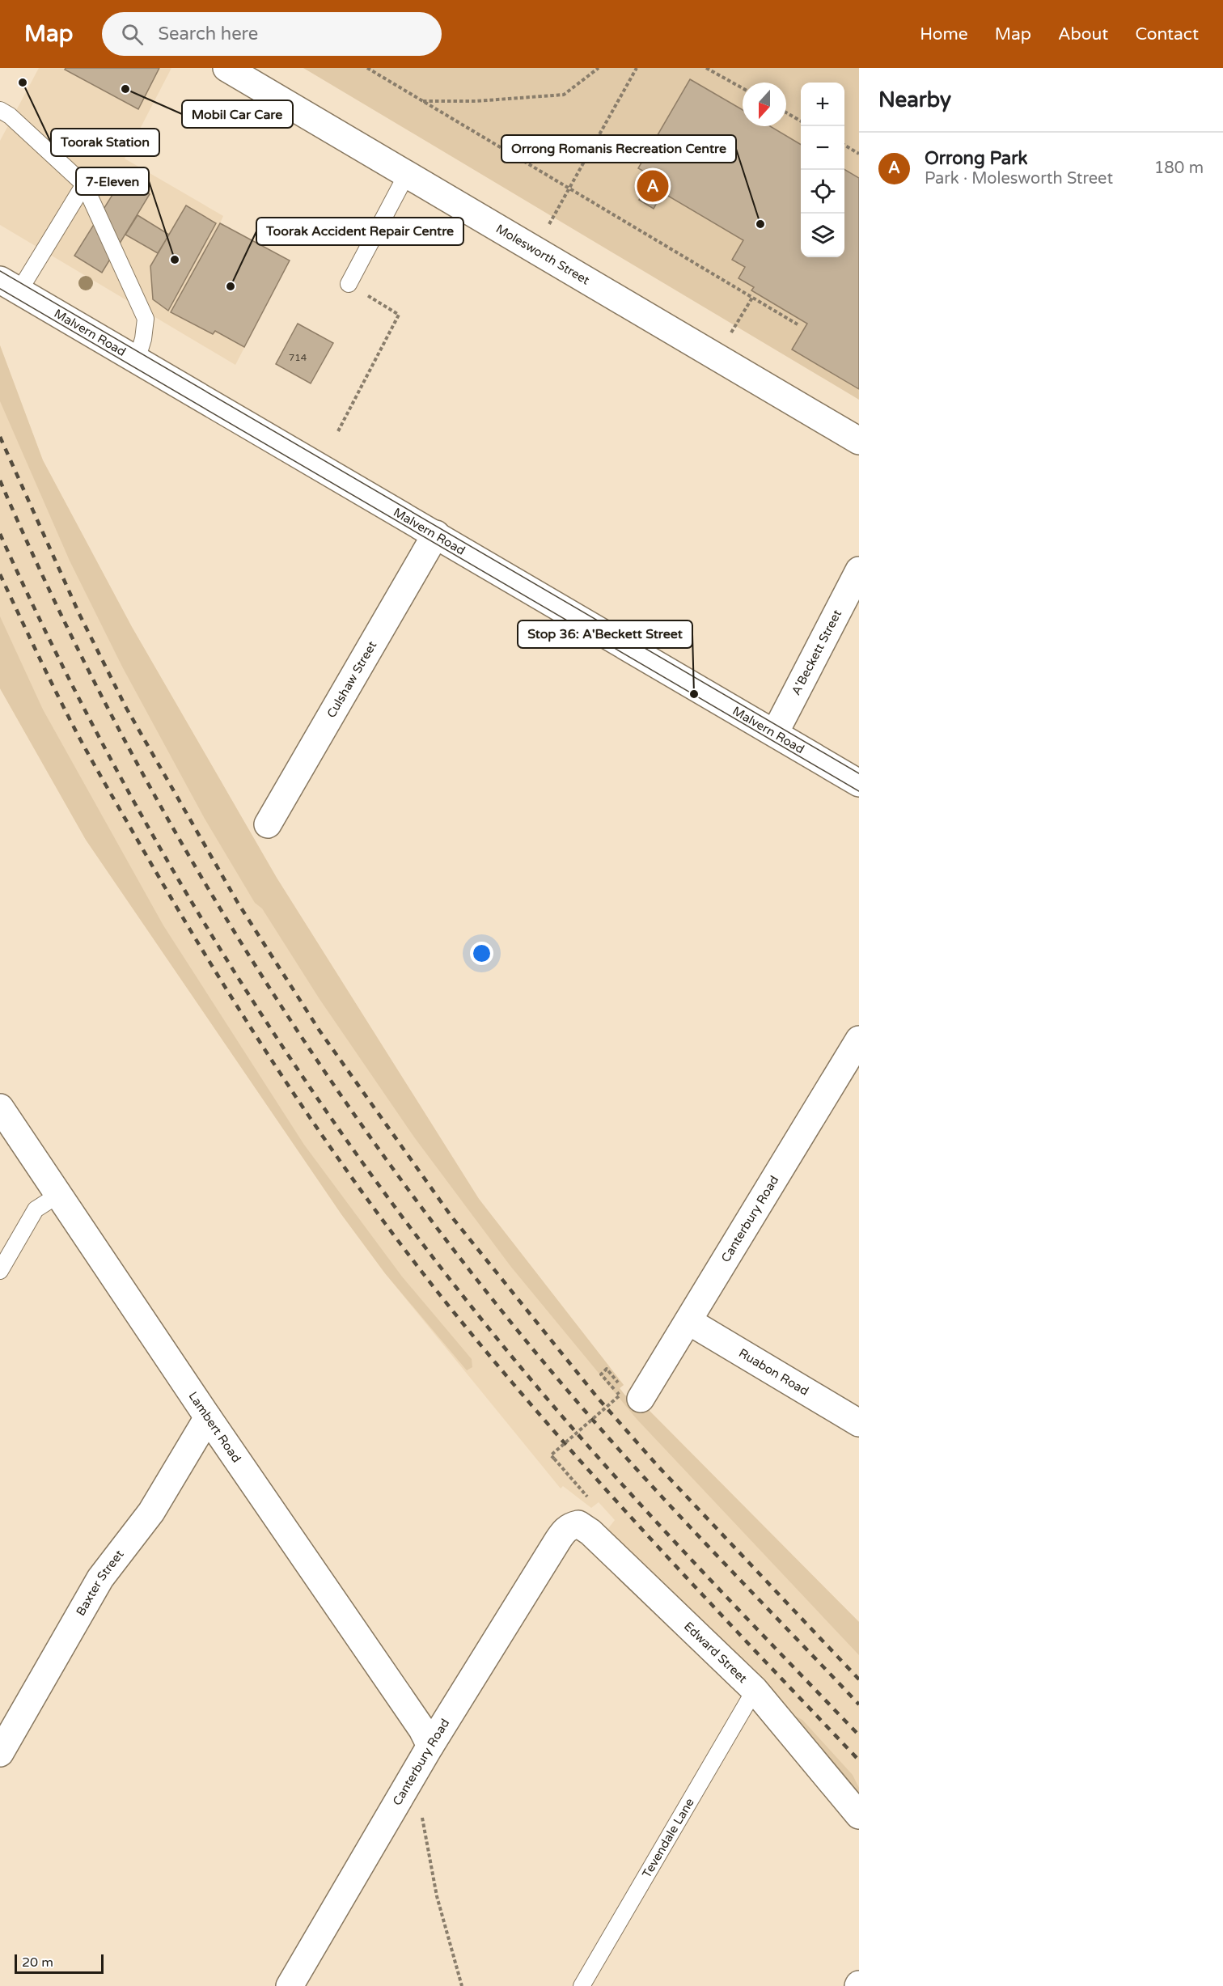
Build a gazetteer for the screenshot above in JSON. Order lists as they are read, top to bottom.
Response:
{
  "streets": {
    "street": [
      "Molesworth Street",
      "Malvern Road",
      "A'Beckett Street",
      "Culshaw Street",
      "Canterbury Road",
      "Ruabon Road",
      "Lambert Road",
      "Baxter Street",
      "Edward Street"
    ],
    "lane": ["Tevendale Lane"]
  },
  "crossings": [
    ["Malvern Road", "A'Beckett Street"],
    ["Malvern Road", "Culshaw Street"],
    ["Canterbury Road", "Ruabon Road"],
    ["Canterbury Road", "Lambert Road"],
    ["Canterbury Road", "Edward Street"],
    ["Lambert Road", "Baxter Street"],
    ["Edward Street", "Tevendale Lane"]
  ],
  "places": [
    "Toorak Station",
    "Mobil Car Care",
    "Orrong Romanis Recreation Centre",
    "7-Eleven",
    "Toorak Accident Repair Centre",
    "Stop 36: A'Beckett Street"
  ],
  "house_numbers": ["714"],
  "scale_bar": "20 m",
  "north": "bottom",
  "page": {
    "header": "Map",
    "search": "Search here",
    "nav": [
      "Home",
      "Map",
      "About",
      "Contact"
    ],
    "heading": "Nearby",
    "map_buttons": ["+", "−"],
    "list": [
      {
        "mark": "A",
        "name": "Orrong Park",
        "note": "Park · Molesworth Street",
        "value": "180 m"
      }
    ],
    "pins": "A",
    "scale": "20 m"
  }
}
